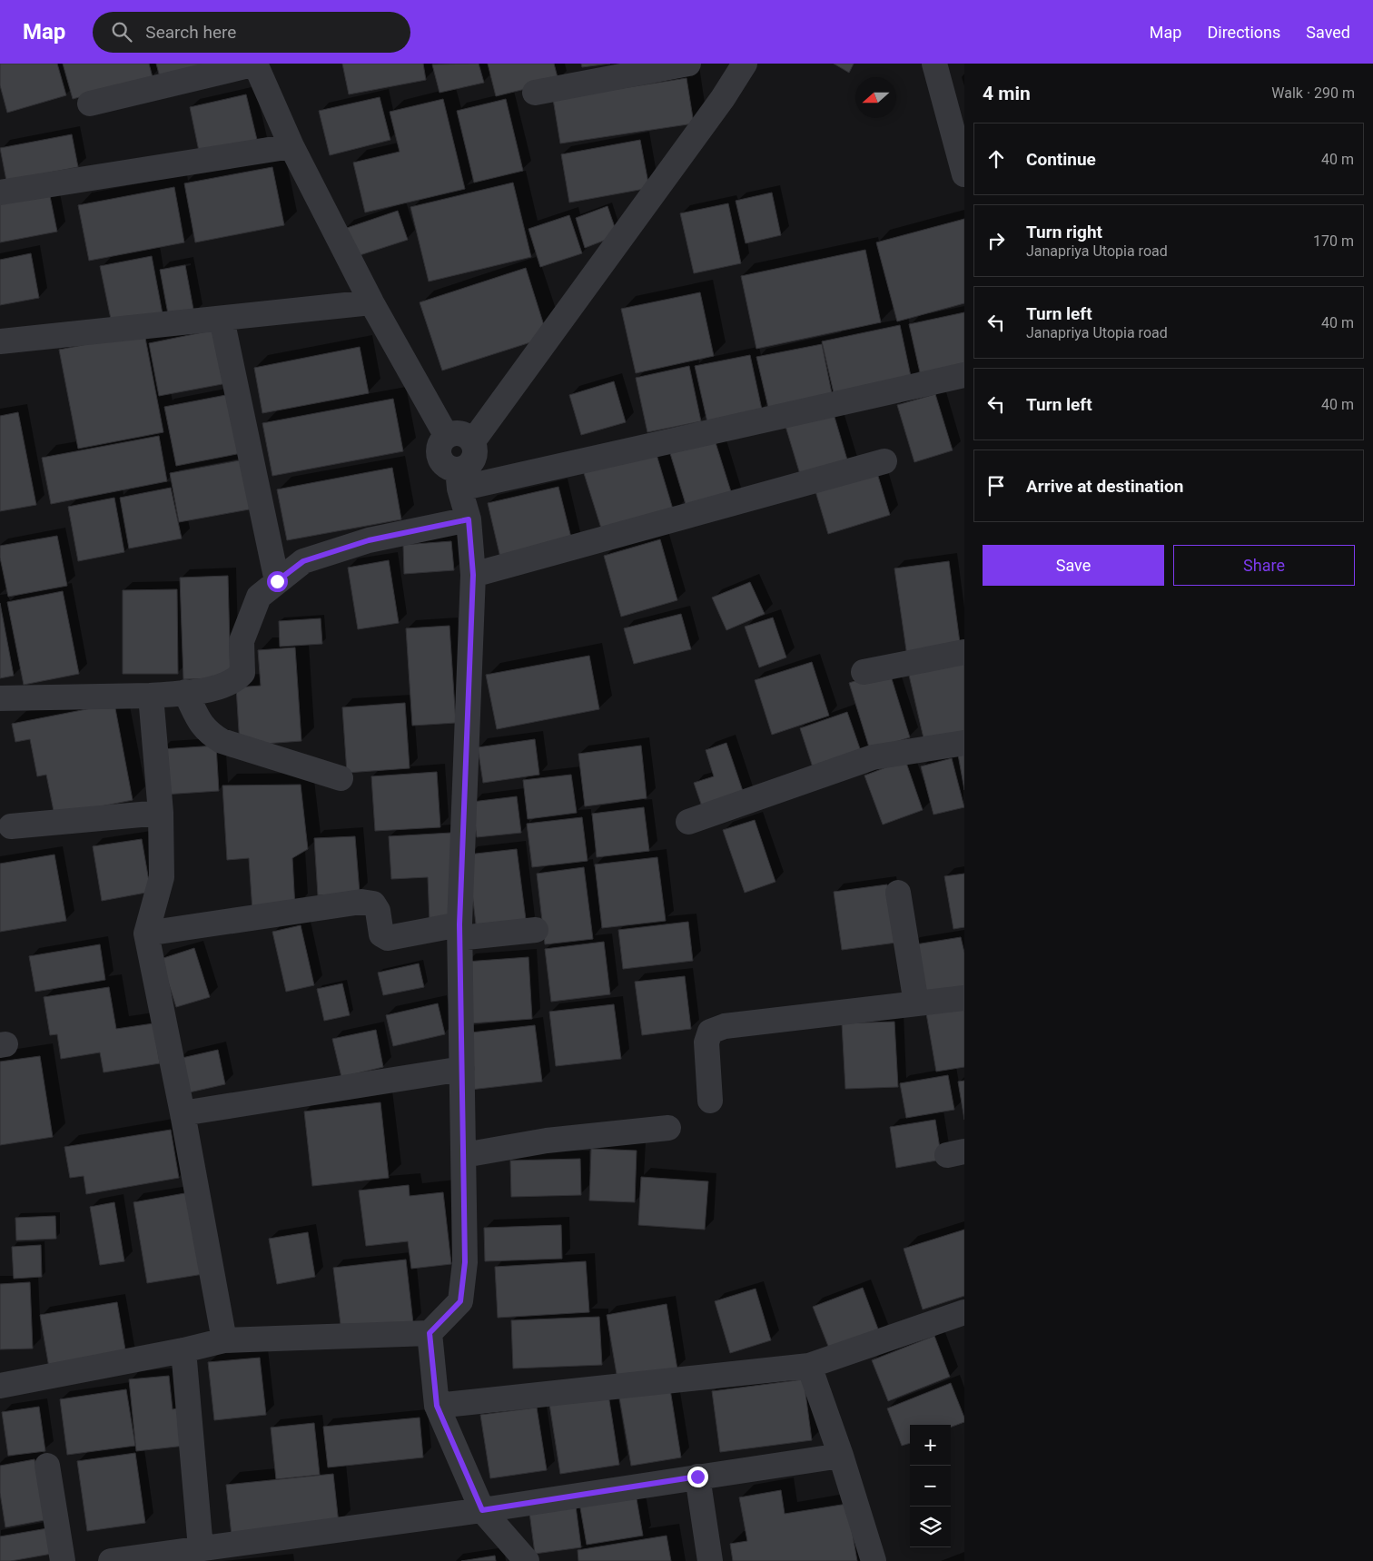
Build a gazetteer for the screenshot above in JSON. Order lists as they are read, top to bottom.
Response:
{
  "north": "left",
  "page": {
    "header": "Map",
    "search": "Search here",
    "nav": ["Map", "Directions", "Saved"],
    "heading": ["4 min", "Walk · 290 m"],
    "list": [
      ["Continue", "40 m"],
      ["Turn right", "Janapriya Utopia road", "170 m"],
      ["Turn left", "Janapriya Utopia road", "40 m"],
      ["Turn left", "40 m"],
      "Arrive at destination"
    ],
    "buttons": ["Save", "Share"],
    "map_buttons": ["+", "−"]
  }
}
